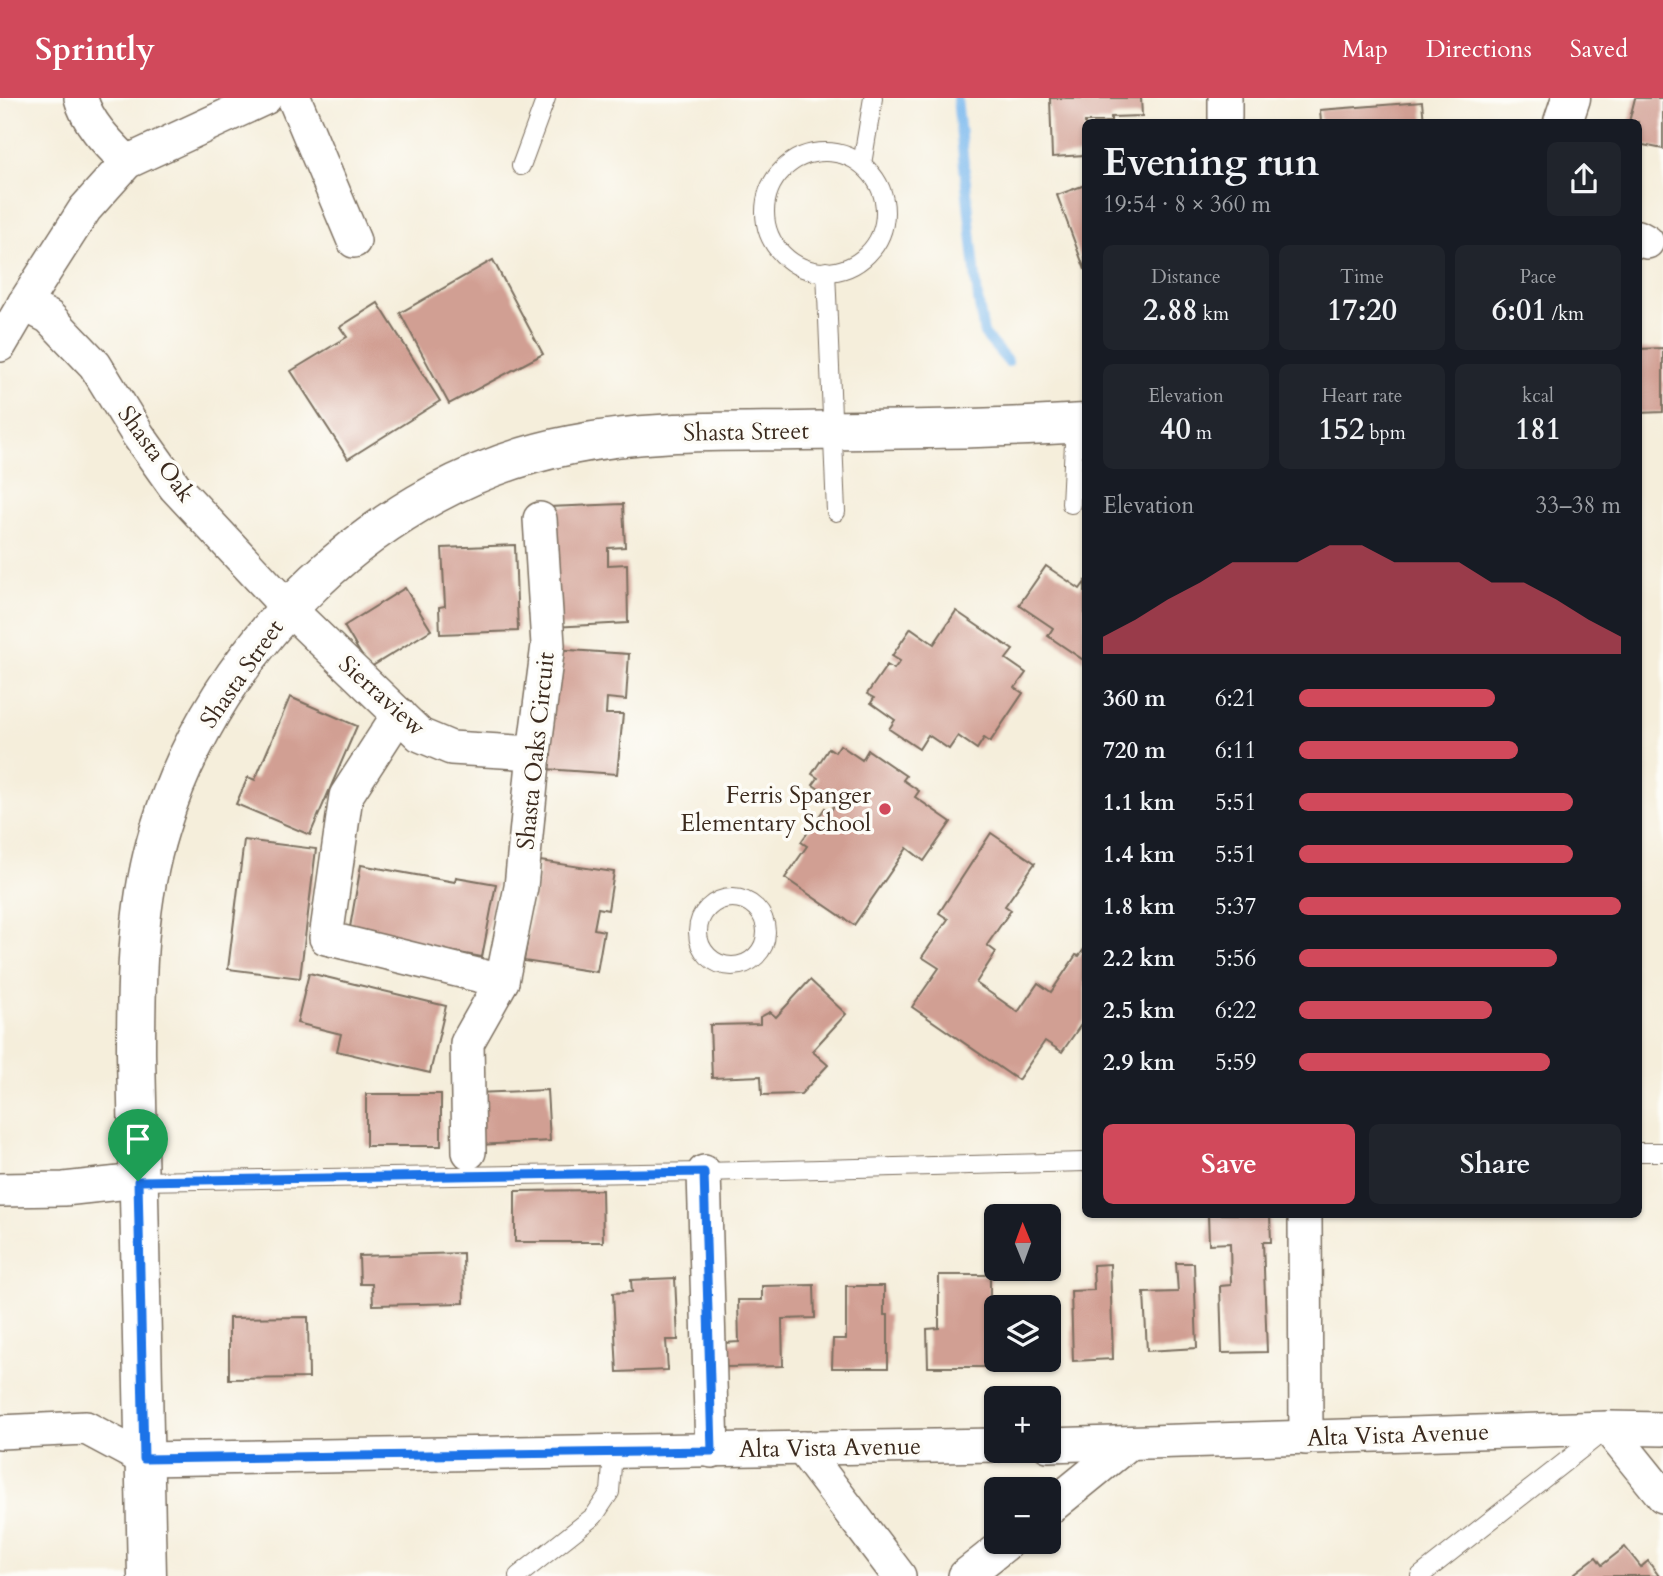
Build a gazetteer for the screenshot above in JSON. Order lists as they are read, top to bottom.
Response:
{
  "streets": {
    "street": [
      "Shasta Street",
      "Shasta Oak",
      "Sierraview",
      "Shasta Oaks Circuit",
      "Alta Vista Avenue"
    ]
  },
  "crossings": [
    ["Shasta Street", "Shasta Oak"],
    ["Shasta Street", "Sierraview"],
    ["Shasta Street", "Alta Vista Avenue"],
    ["Shasta Oak", "Sierraview"],
    ["Sierraview", "Shasta Oaks Circuit"]
  ],
  "places": ["Ferris Spanger Elementary School"],
  "north": "top",
  "page": {
    "header": "Sprintly",
    "nav": ["Map", "Directions", "Saved"],
    "heading": ["Evening run", "19:54 · 8 × 360 m"],
    "stats": [
      ["Distance", "2.88 km"],
      ["Time", "17:20"],
      ["Pace", "6:01 /km"],
      ["Elevation", "40 m"],
      ["Heart rate", "152 bpm"],
      ["kcal", "181"]
    ],
    "chart": ["Elevation", "33–38 m"],
    "list": [
      {
        "name": "360 m",
        "note": "6:21"
      },
      {
        "name": "720 m",
        "note": "6:11"
      },
      {
        "name": "1.1 km",
        "note": "5:51"
      },
      {
        "name": "1.4 km",
        "note": "5:51"
      },
      {
        "name": "1.8 km",
        "note": "5:37"
      },
      {
        "name": "2.2 km",
        "note": "5:56"
      },
      {
        "name": "2.5 km",
        "note": "6:22"
      },
      {
        "name": "2.9 km",
        "note": "5:59"
      }
    ],
    "buttons": ["Save", "Share"],
    "map_buttons": ["+", "−"]
  }
}
